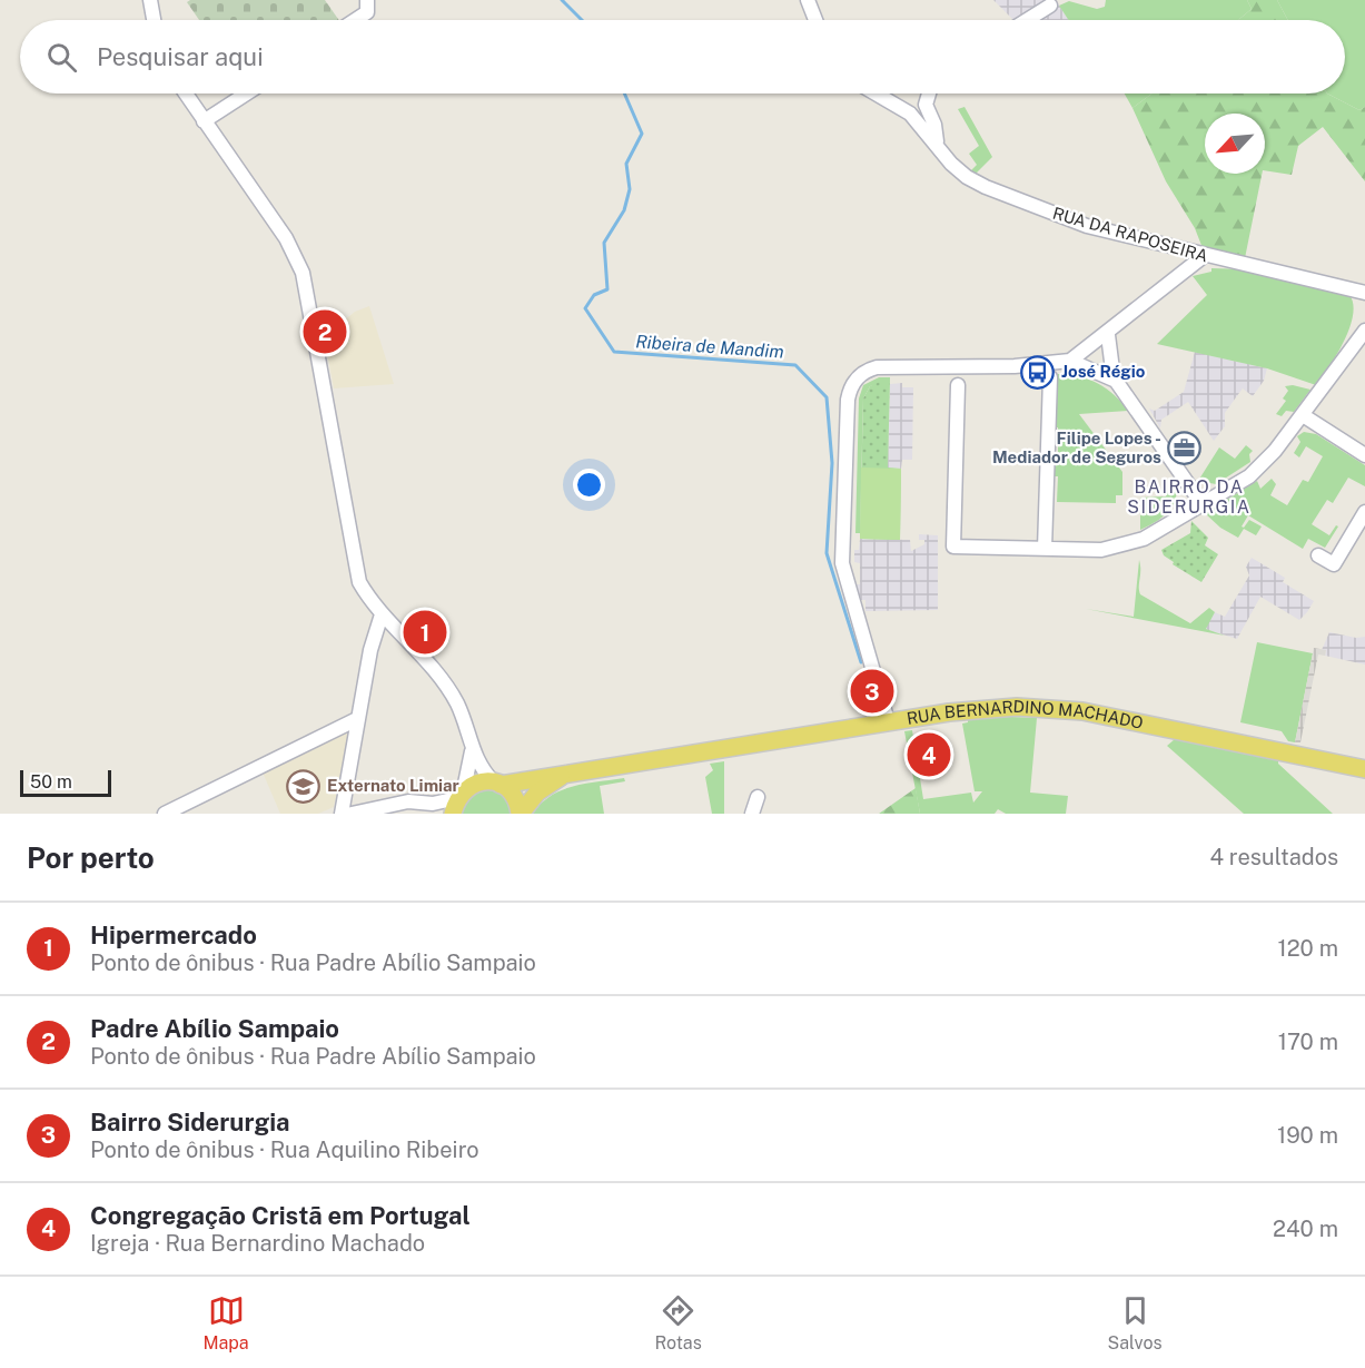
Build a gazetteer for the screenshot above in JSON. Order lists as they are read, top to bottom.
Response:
{
  "streets": {
    "main road": ["RUA BERNARDINO MACHADO"],
    "street": ["RUA DA RAPOSEIRA"]
  },
  "districts": ["BAIRRO DA SIDERURGIA"],
  "water": ["Ribeira de Mandim"],
  "places": {
    "bus stop": ["José Régio"],
    "office": ["Filipe Lopes - Mediador de Seguros"],
    "school or university": ["Externato Limiar"]
  },
  "scale_bar": "50 m",
  "north": "bottom left",
  "page": {
    "search": "Pesquisar aqui",
    "pins": [
      "2",
      "1",
      "3",
      "4"
    ],
    "scale": "50 m",
    "heading": ["Por perto", "4 resultados"],
    "list": [
      {
        "mark": "1",
        "name": "Hipermercado",
        "note": "Ponto de ônibus · Rua Padre Abílio Sampaio",
        "value": "120 m"
      },
      {
        "mark": "2",
        "name": "Padre Abílio Sampaio",
        "note": "Ponto de ônibus · Rua Padre Abílio Sampaio",
        "value": "170 m"
      },
      {
        "mark": "3",
        "name": "Bairro Siderurgia",
        "note": "Ponto de ônibus · Rua Aquilino Ribeiro",
        "value": "190 m"
      },
      {
        "mark": "4",
        "name": "Congregação Cristã em Portugal",
        "note": "Igreja · Rua Bernardino Machado",
        "value": "240 m"
      }
    ],
    "nav": ["Mapa", "Rotas", "Salvos"]
  }
}
